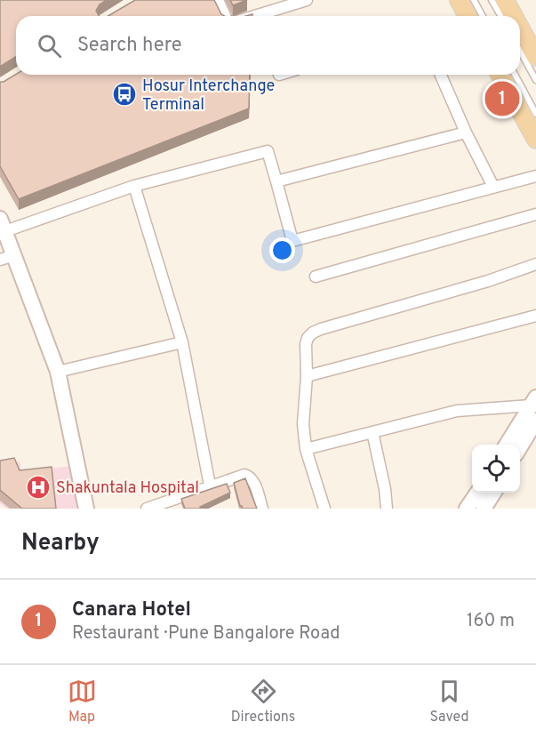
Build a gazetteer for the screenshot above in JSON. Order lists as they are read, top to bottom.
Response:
{
  "places": {
    "bus stop": ["Hosur Interchange Terminal"],
    "hospital": ["Shakuntala Hospital"]
  },
  "page": {
    "search": "Search here",
    "pins": "1",
    "heading": "Nearby",
    "list": [
      {
        "mark": "1",
        "name": "Canara Hotel",
        "note": "Restaurant · Pune Bangalore Road",
        "value": "160 m"
      }
    ],
    "nav": ["Map", "Directions", "Saved"]
  }
}
